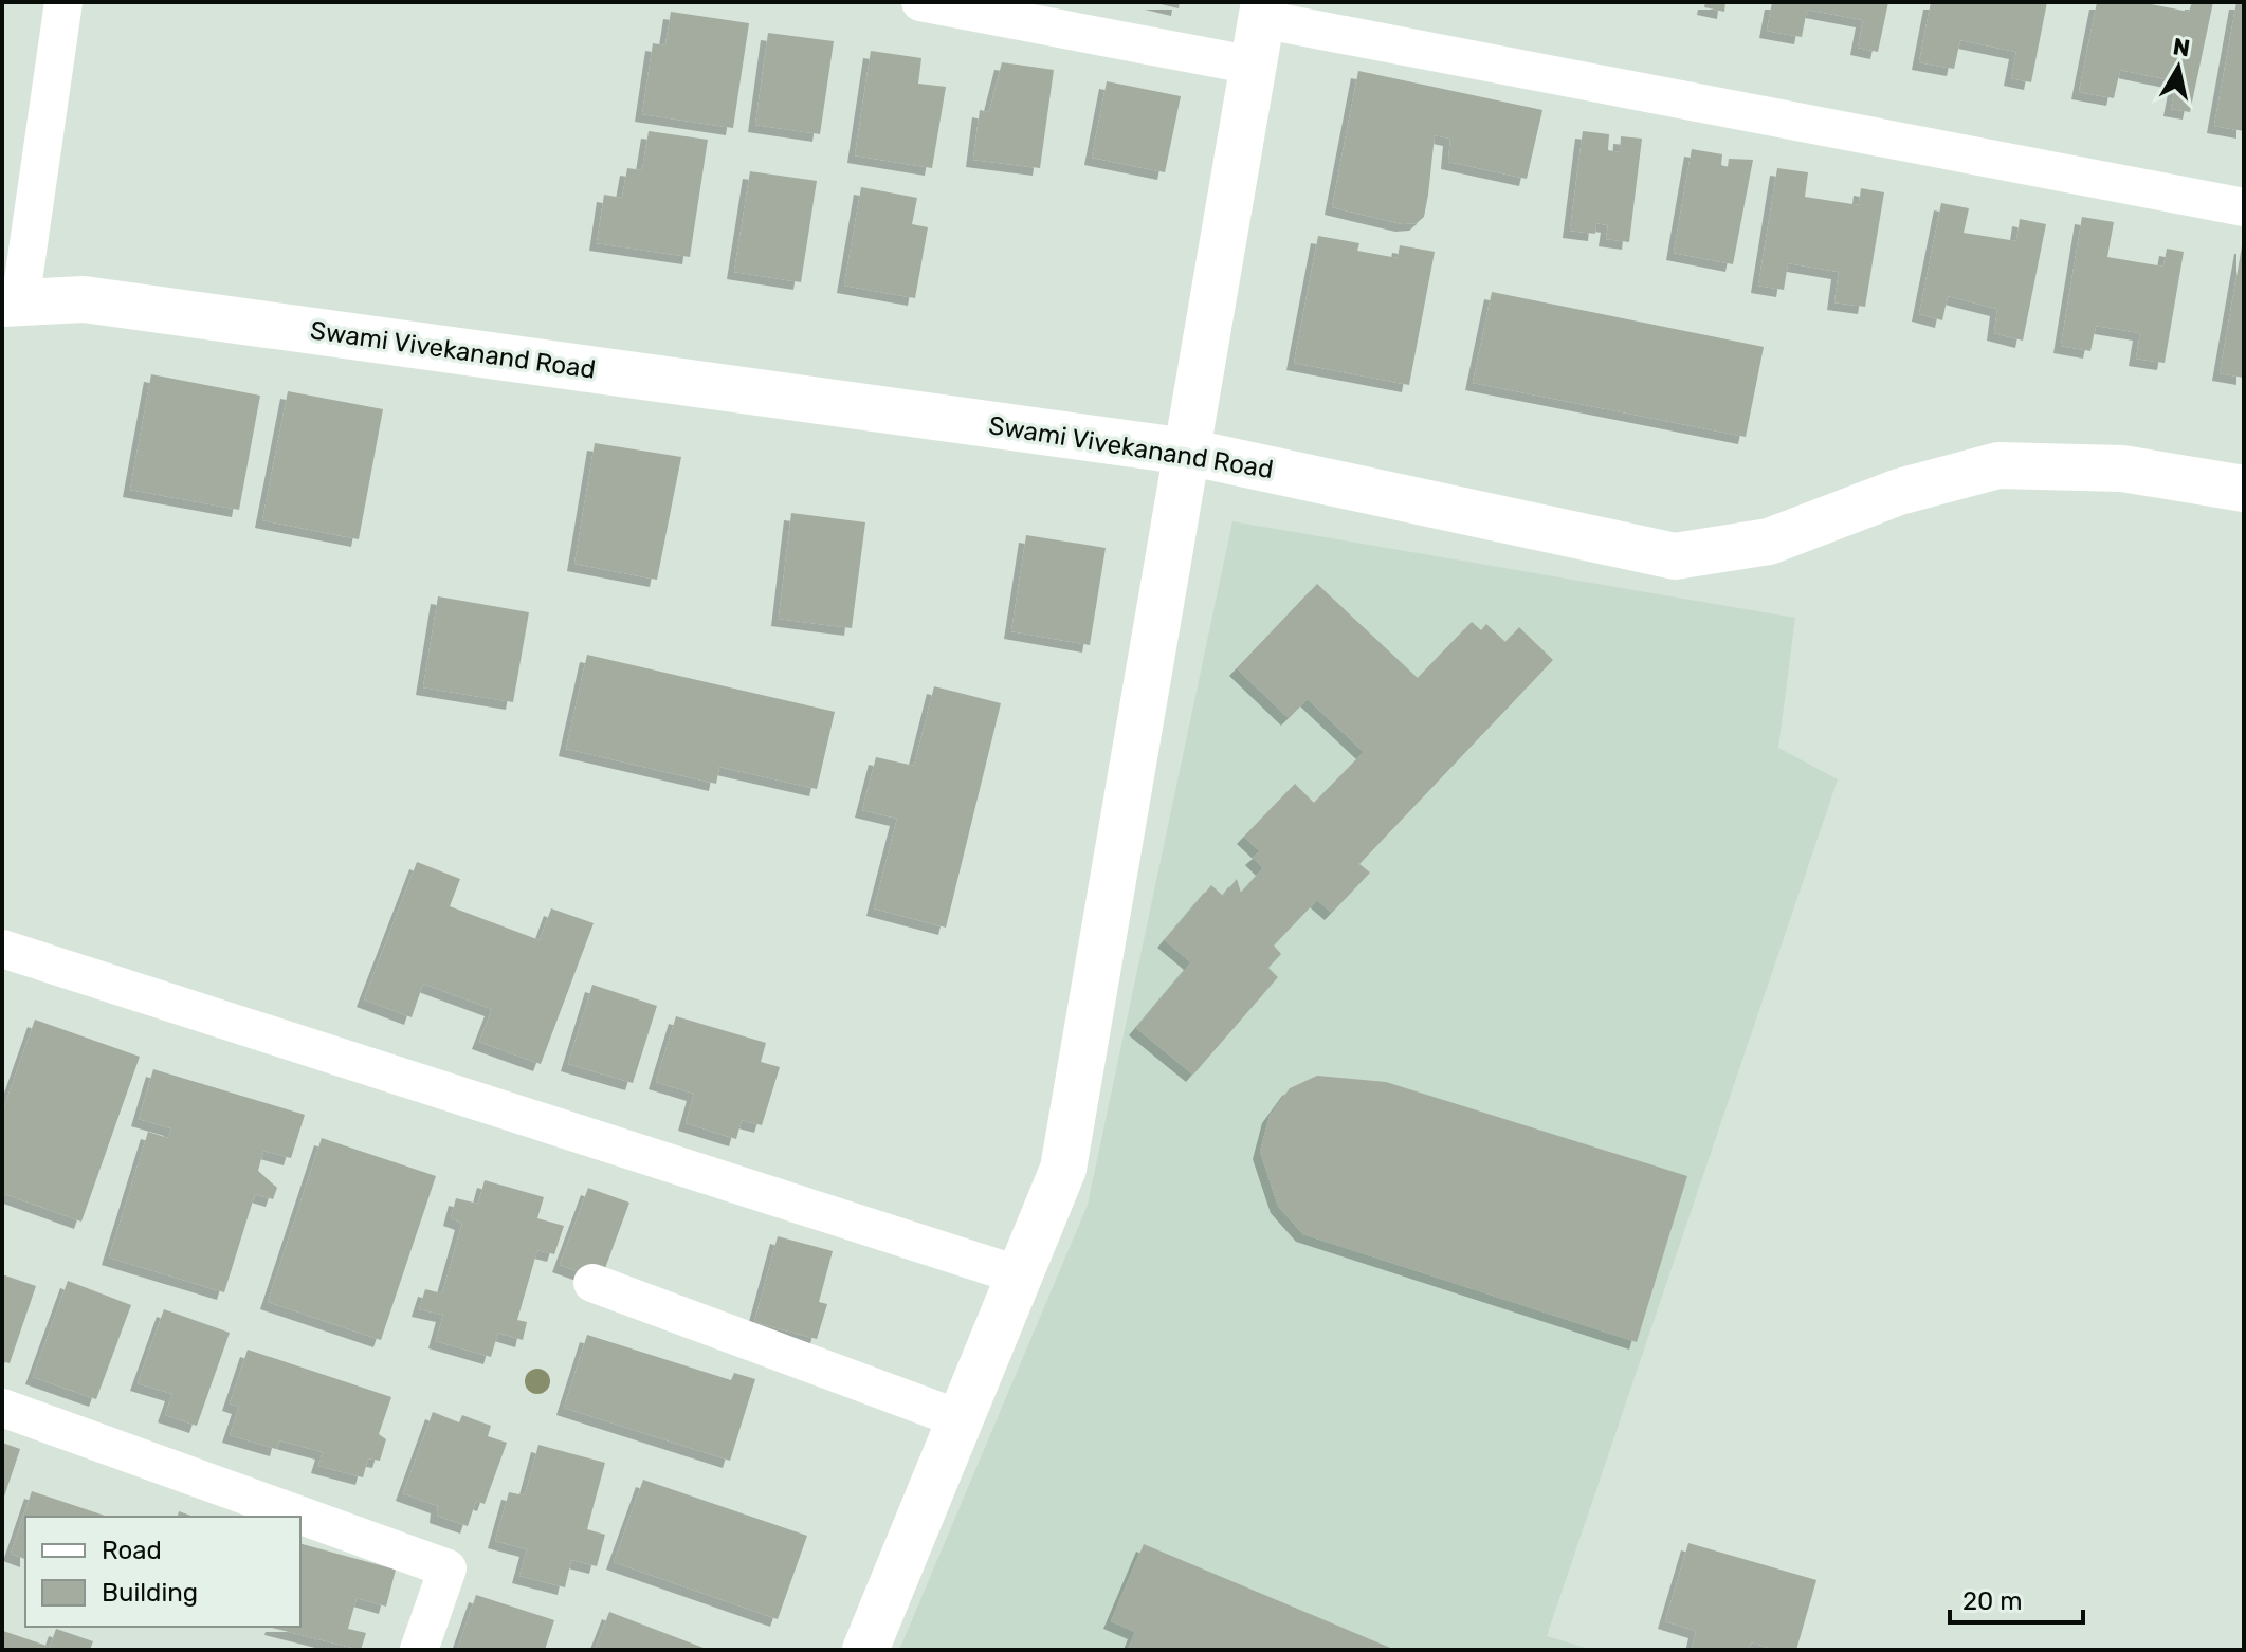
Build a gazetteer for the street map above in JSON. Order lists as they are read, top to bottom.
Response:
{
  "streets": {
    "street": ["Swami Vivekanand Road"]
  },
  "legend": ["Road", "Building"],
  "scale_bar": "20 m",
  "north": "top"
}
